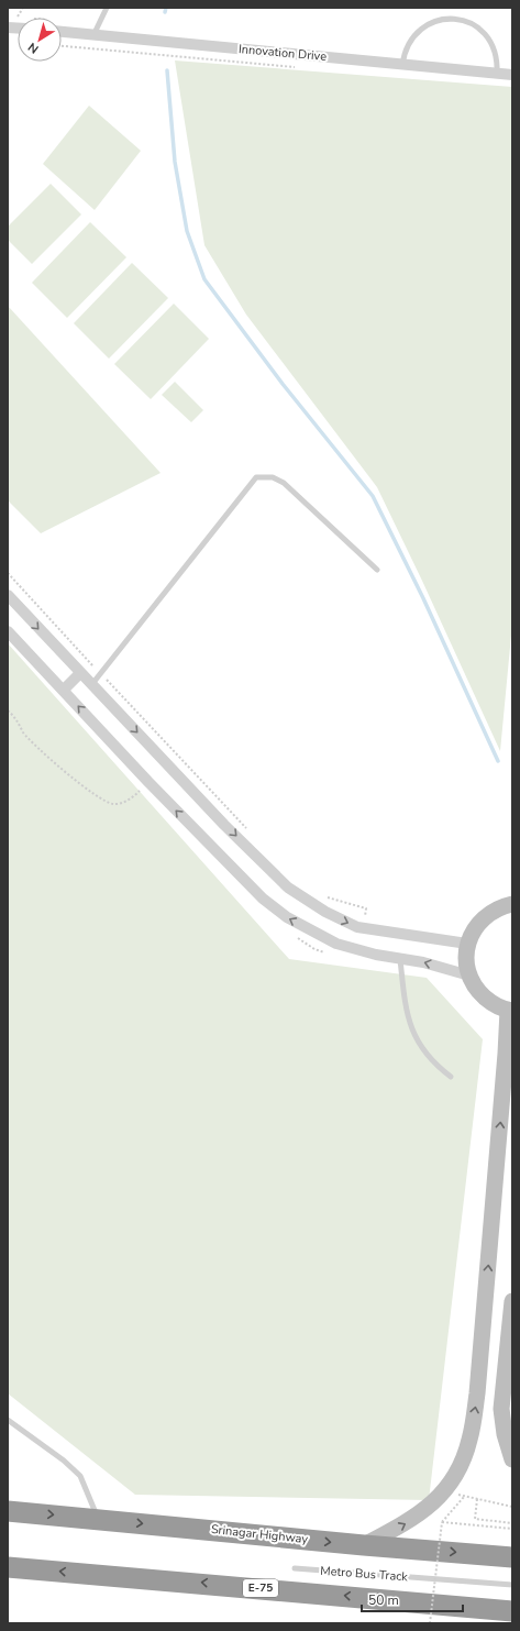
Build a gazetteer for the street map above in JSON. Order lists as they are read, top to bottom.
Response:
{
  "streets": {
    "highway": ["Srinagar Highway", "E-75"],
    "street": ["Innovation Drive"],
    "lane": ["Metro Bus Track"]
  },
  "scale_bar": "50 m",
  "north": "bottom left"
}
